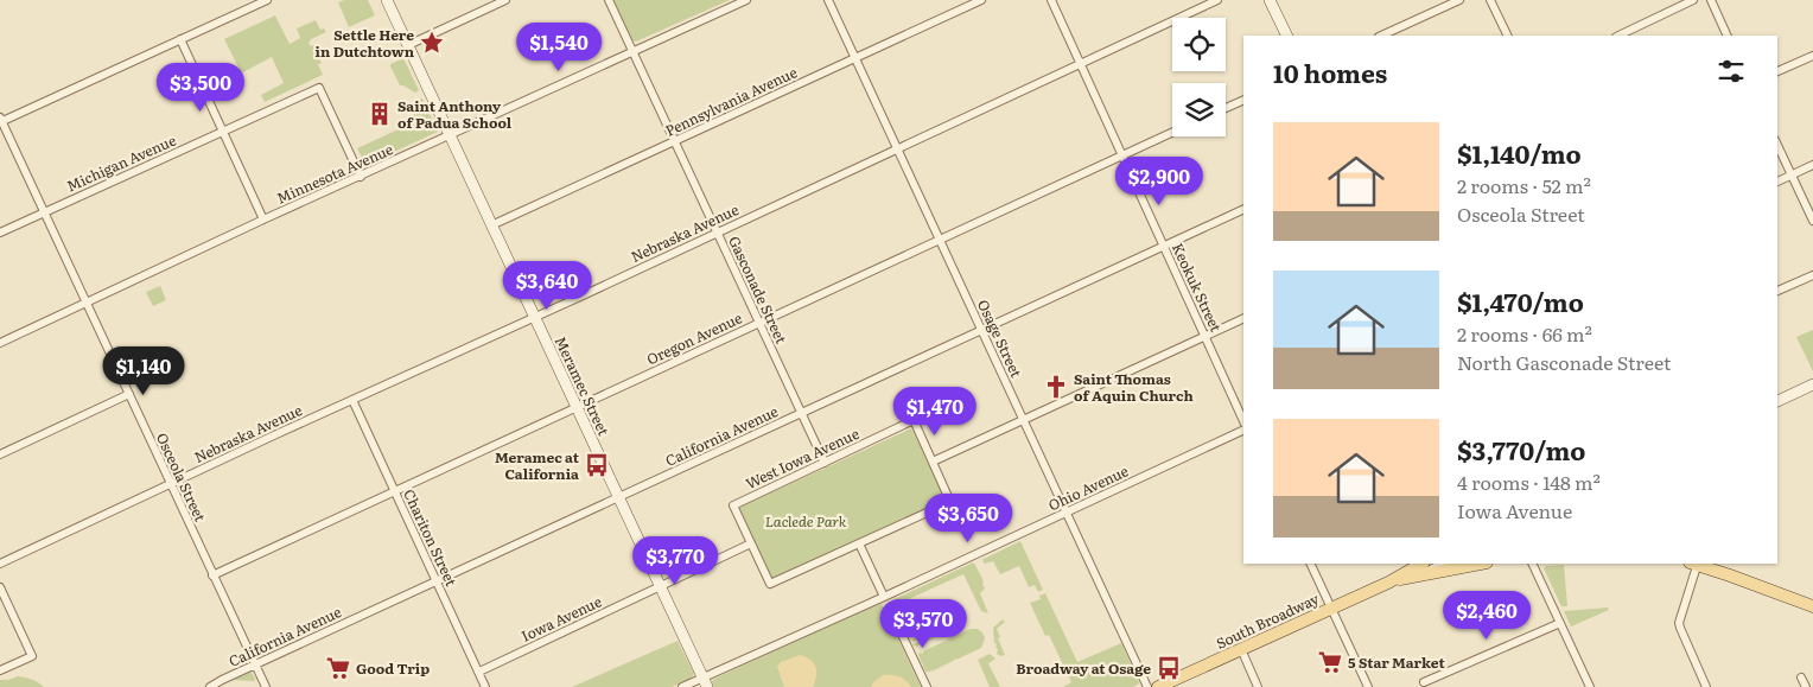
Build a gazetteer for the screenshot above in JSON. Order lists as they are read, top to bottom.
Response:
{
  "streets": {
    "main road": ["South Broadway"],
    "street": [
      "Pennsylvania Avenue",
      "Michigan Avenue",
      "Minnesota Avenue",
      "Nebraska Avenue",
      "Keokuk Street",
      "Gasconade Street",
      "Oregon Avenue",
      "Osage Street",
      "Meramec Street",
      "California Avenue",
      "West Iowa Avenue",
      "Osceola Street",
      "Ohio Avenue",
      "Chariton Street",
      "Iowa Avenue"
    ]
  },
  "crossings": [
    ["Pennsylvania Avenue", "Gasconade Street"],
    ["Pennsylvania Avenue", "Osage Street"],
    ["Pennsylvania Avenue", "Meramec Street"],
    ["Michigan Avenue", "Minnesota Avenue"],
    ["Michigan Avenue", "Osceola Street"],
    ["Minnesota Avenue", "Gasconade Street"],
    ["Minnesota Avenue", "Meramec Street"],
    ["Minnesota Avenue", "Osceola Street"],
    ["Nebraska Avenue", "Keokuk Street"],
    ["Nebraska Avenue", "Gasconade Street"],
    ["Nebraska Avenue", "Osage Street"],
    ["Nebraska Avenue", "Meramec Street"],
    ["Nebraska Avenue", "Osceola Street"],
    ["Nebraska Avenue", "Chariton Street"],
    ["Keokuk Street", "Oregon Avenue"],
    ["Keokuk Street", "California Avenue"],
    ["Gasconade Street", "Oregon Avenue"],
    ["Gasconade Street", "California Avenue"],
    ["Gasconade Street", "West Iowa Avenue"],
    ["Oregon Avenue", "Osage Street"],
    ["Oregon Avenue", "Meramec Street"],
    ["Oregon Avenue", "Osceola Street"],
    ["Oregon Avenue", "Chariton Street"],
    ["Osage Street", "California Avenue"],
    ["Osage Street", "Ohio Avenue"],
    ["Meramec Street", "California Avenue"],
    ["Meramec Street", "Ohio Avenue"],
    ["Meramec Street", "Iowa Avenue"],
    ["California Avenue", "Osceola Street"],
    ["California Avenue", "Chariton Street"],
    ["West Iowa Avenue", "Iowa Avenue"],
    ["Chariton Street", "Iowa Avenue"]
  ],
  "parks": ["Laclede Park"],
  "places": {
    "place": ["Settle Here in Dutchtown"],
    "building": ["Saint Anthony of Padua School"],
    "church": ["Saint Thomas of Aquin Church"],
    "bus stop": ["Meramec at California", "Broadway at Osage"],
    "supermarket": ["5 Star Market", "Good Trip"]
  },
  "page": {
    "price": [
      "$1,540",
      "$3,500",
      "$2,900",
      "$3,640",
      "$1,140",
      "$1,470",
      "$3,650",
      "$3,770",
      "$2,460",
      "$3,570"
    ],
    "heading": "10 homes",
    "list": [
      {
        "name": "$1,140/mo",
        "note": "2 rooms · 52 m² · Osceola Street"
      },
      {
        "name": "$1,470/mo",
        "note": "2 rooms · 66 m² · North Gasconade Street"
      },
      {
        "name": "$3,770/mo",
        "note": "4 rooms · 148 m² · Iowa Avenue"
      }
    ]
  }
}
